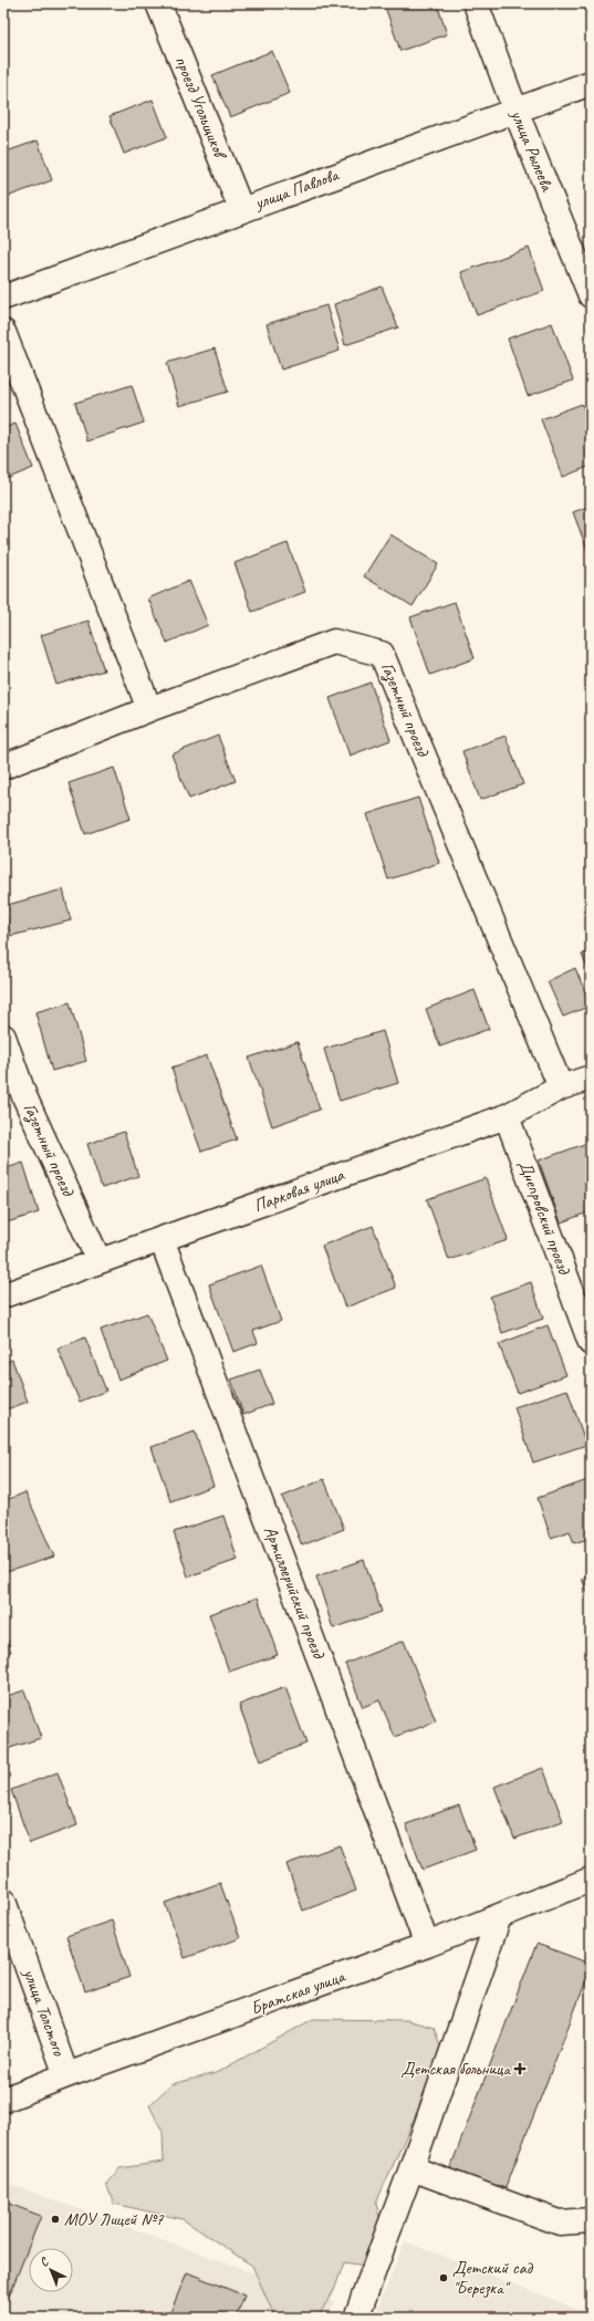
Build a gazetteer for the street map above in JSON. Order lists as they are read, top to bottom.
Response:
{
  "streets": {
    "street": [
      "проезд Угольщиков",
      "улица Рылеева",
      "улица Павлова",
      "Газетный проезд",
      "Парковая улица",
      "Днепровский проезд",
      "Артиллерийский проезд",
      "Братская улица",
      "улица Толстого"
    ]
  },
  "crossings": [
    ["проезд Угольщиков", "улица Павлова"],
    ["улица Рылеева", "улица Павлова"],
    ["Газетный проезд", "Парковая улица"],
    ["Парковая улица", "Днепровский проезд"],
    ["Парковая улица", "Артиллерийский проезд"],
    ["Артиллерийский проезд", "Братская улица"],
    ["Братская улица", "улица Толстого"]
  ],
  "places": {
    "health": ["Детская больница"],
    "other": ["МОУ Лицей №7", "Детский сад \"Березка\""]
  },
  "north": "top left"
}
